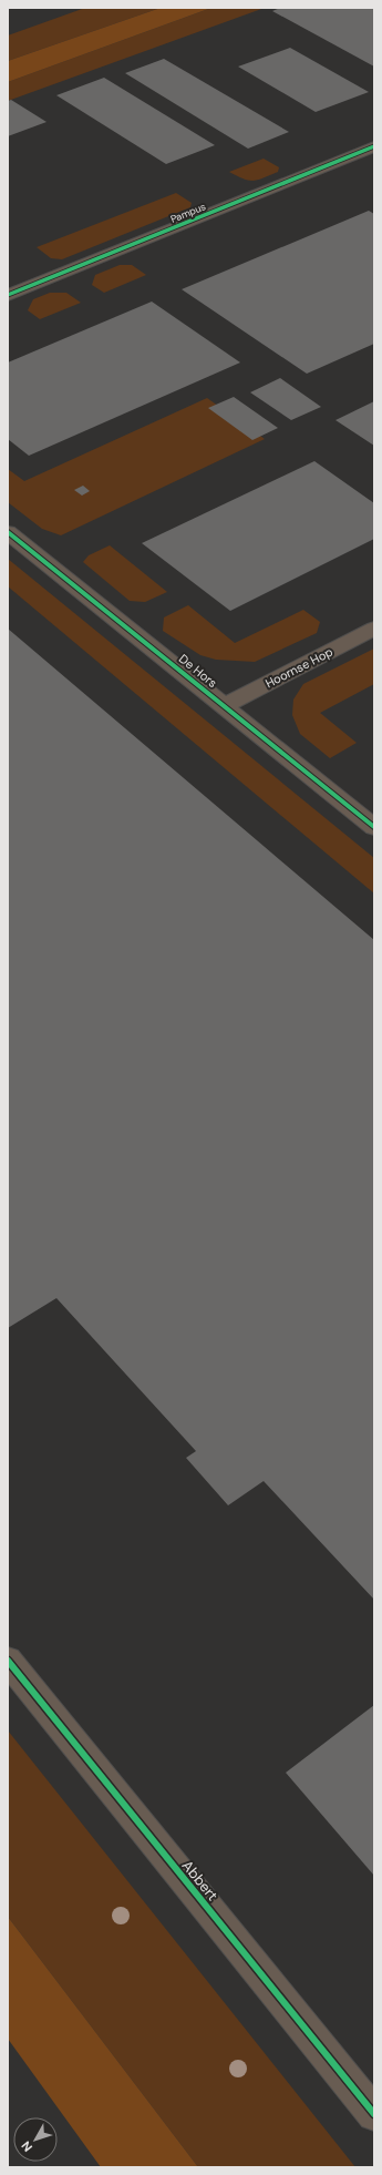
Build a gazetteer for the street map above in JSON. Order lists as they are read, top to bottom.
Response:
{
  "streets": {
    "street": [
      "Pampus",
      "Hoornse Hop",
      "De Hors",
      "Abbert"
    ]
  },
  "crossings": [
    ["Hoornse Hop", "De Hors"]
  ],
  "north": "bottom left"
}
